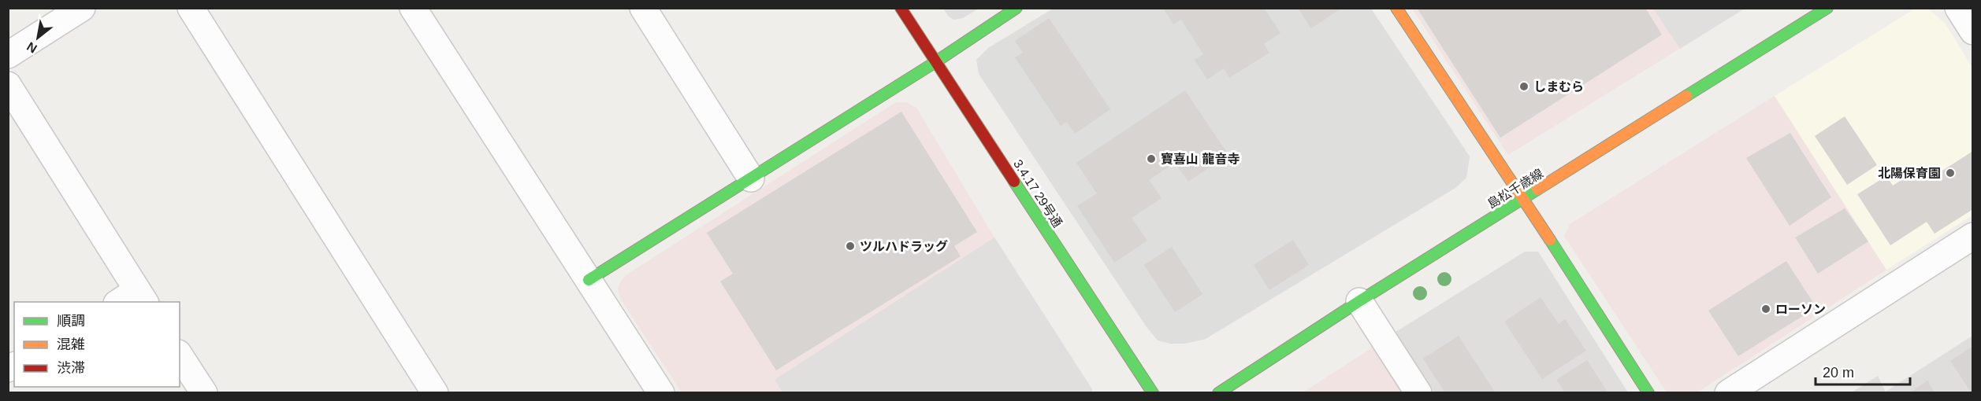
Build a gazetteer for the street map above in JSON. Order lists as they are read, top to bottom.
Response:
{
  "streets": {
    "street": ["島松千歳線", "3.4.17 29号通"]
  },
  "places": [
    "しまむら",
    "寶喜山 龍音寺",
    "北陽保育園",
    "ツルハドラッグ",
    "ローソン"
  ],
  "legend": ["順調", "混雑", "渋滞"],
  "scale_bar": "20 m",
  "north": "bottom left"
}
